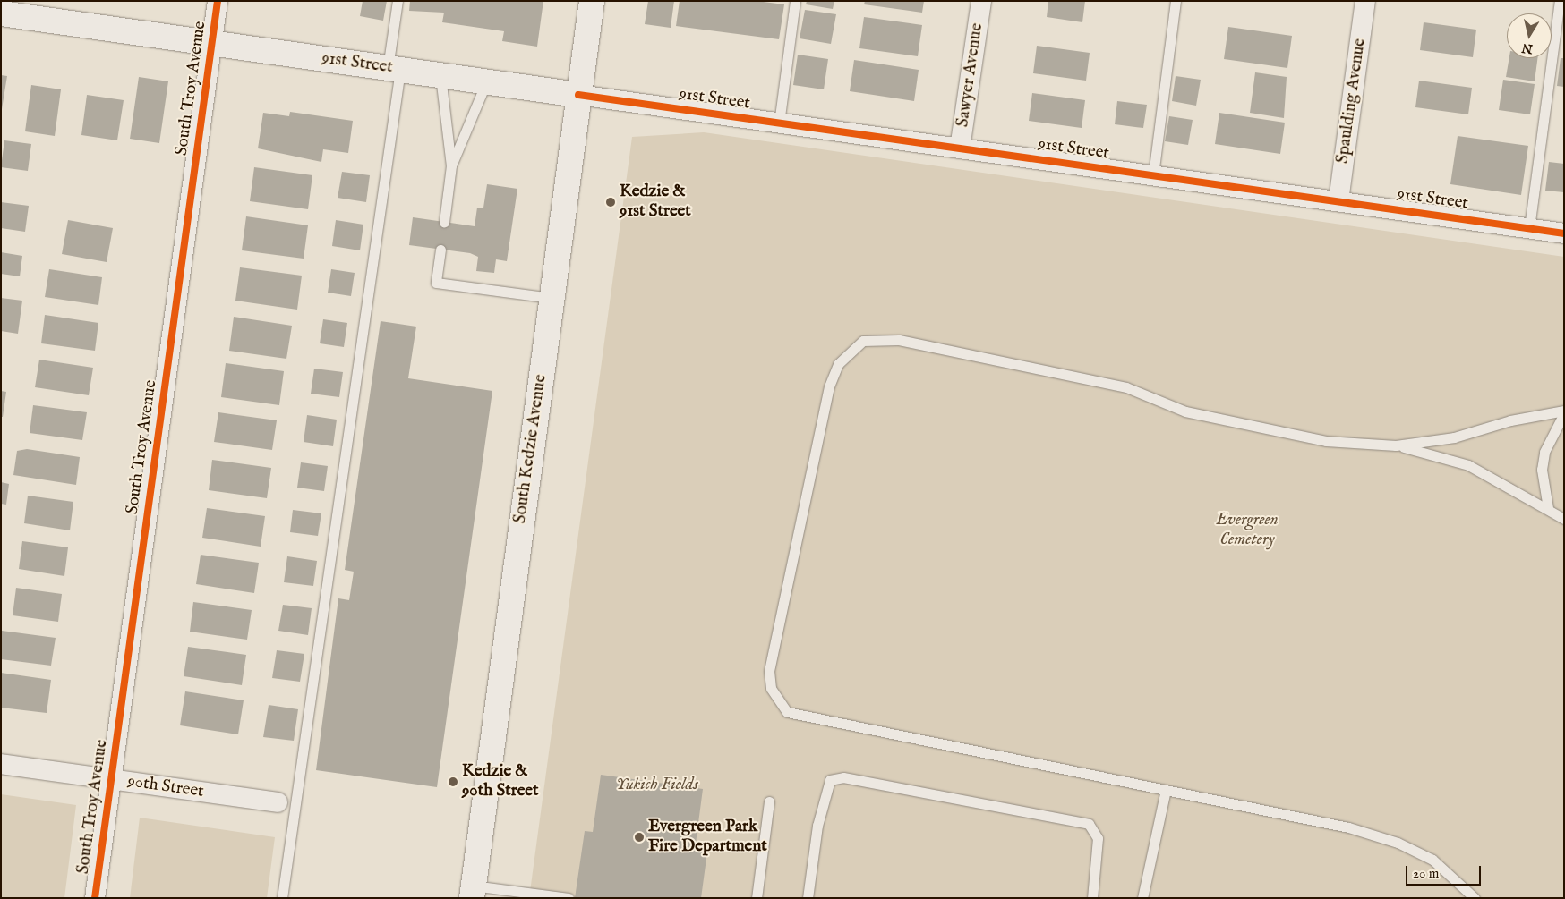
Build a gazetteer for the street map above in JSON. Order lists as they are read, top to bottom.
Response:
{
  "streets": {
    "main road": ["91st Street", "South Kedzie Avenue"],
    "street": [
      "Sawyer Avenue",
      "South Troy Avenue",
      "Spaulding Avenue",
      "90th Street"
    ]
  },
  "crossings": [
    ["91st Street", "Sawyer Avenue"],
    ["91st Street", "South Troy Avenue"],
    ["91st Street", "Spaulding Avenue"],
    ["91st Street", "South Kedzie Avenue"],
    ["South Troy Avenue", "90th Street"]
  ],
  "parks": ["Evergreen Cemetery", "Yukich Fields"],
  "places": ["Kedzie & 91st Street", "Kedzie & 90th Street", "Evergreen Park Fire Department"],
  "scale_bar": "20 m",
  "north": "bottom"
}
